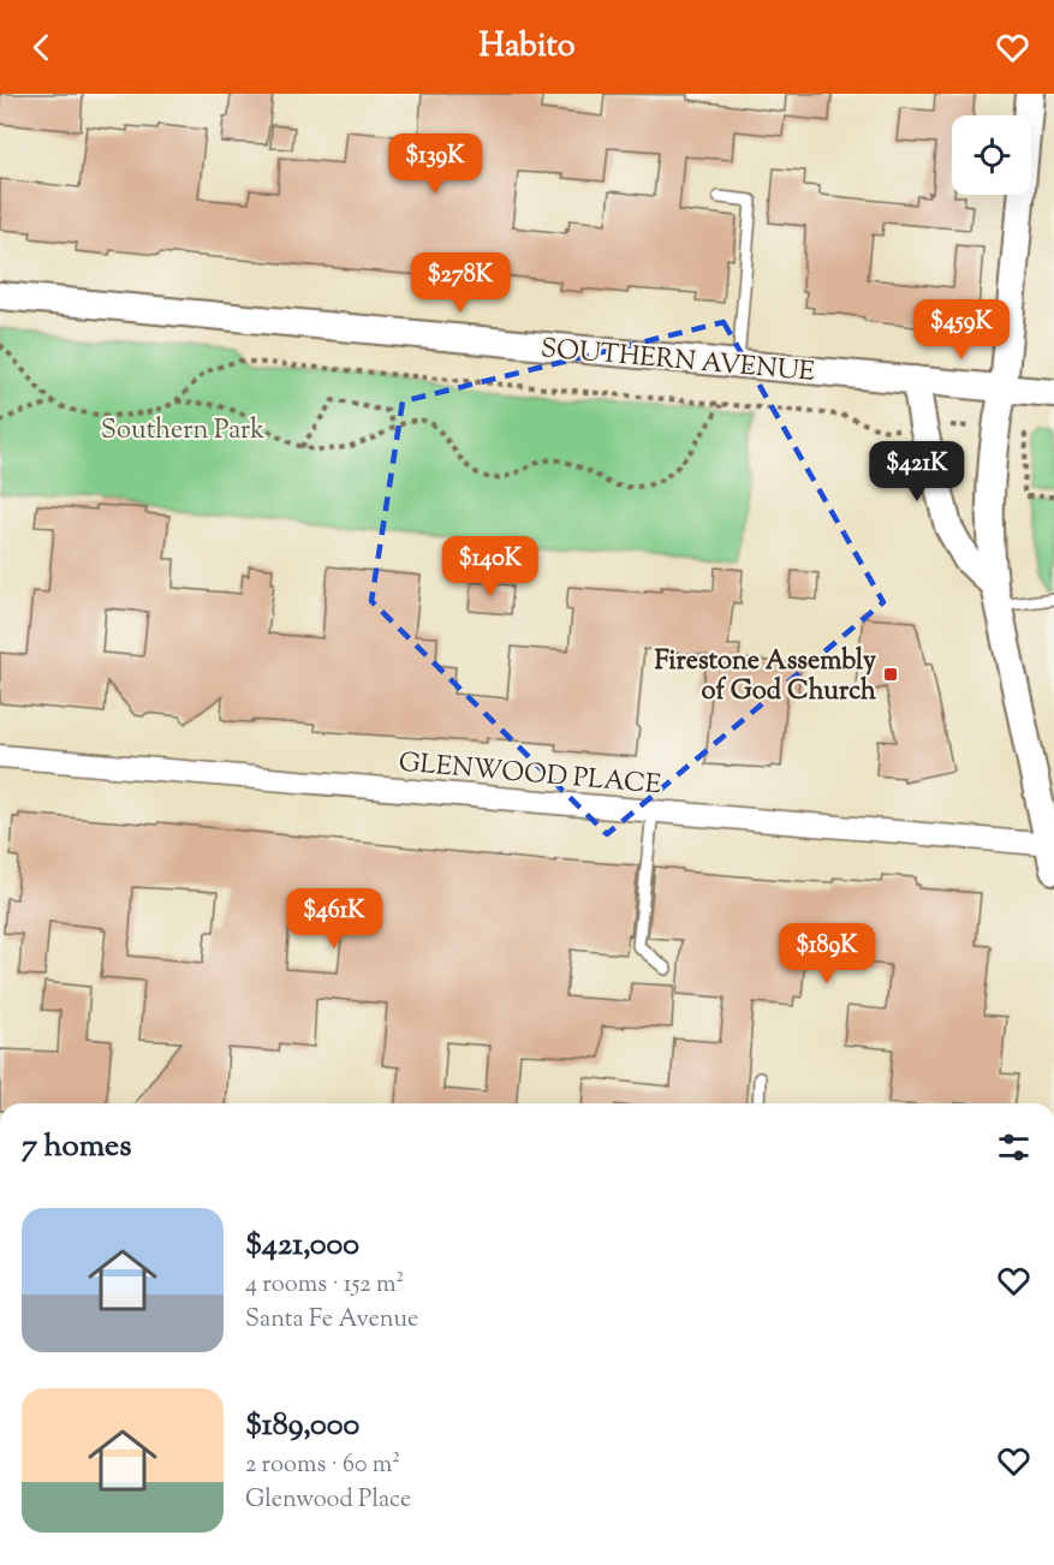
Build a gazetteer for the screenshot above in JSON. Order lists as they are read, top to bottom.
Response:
{
  "streets": {
    "street": ["SOUTHERN AVENUE", "GLENWOOD PLACE"]
  },
  "parks": ["Southern Park"],
  "places": {
    "transit": ["Firestone Assembly of God Church"]
  },
  "page": {
    "header": "Habito",
    "price": [
      "$139K",
      "$278K",
      "$459K",
      "$421K",
      "$140K",
      "$461K",
      "$189K"
    ],
    "heading": "7 homes",
    "list": [
      {
        "name": "$421,000",
        "note": "4 rooms · 152 m² · Santa Fe Avenue"
      },
      {
        "name": "$189,000",
        "note": "2 rooms · 60 m² · Glenwood Place"
      }
    ]
  }
}
